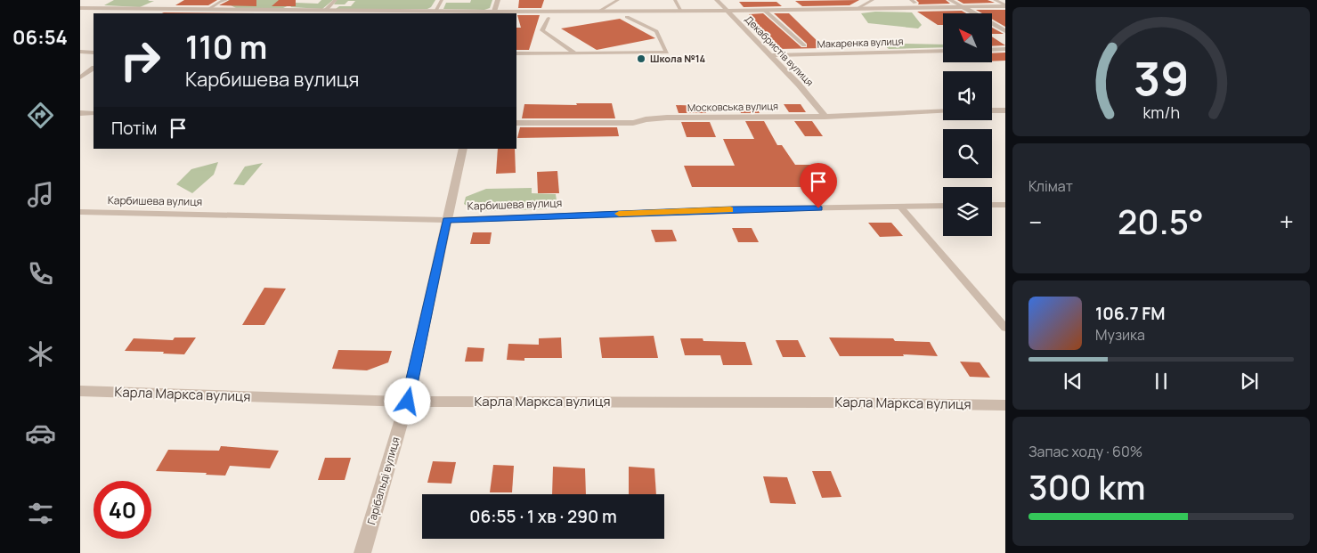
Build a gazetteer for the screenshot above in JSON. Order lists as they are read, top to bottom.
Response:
{
  "streets": {
    "street": [
      "Макаренка вулиця",
      "Декабристів вулиця",
      "Московська вулиця",
      "Карбишева вулиця",
      "Карла Маркса вулиця",
      "Гарібальді вулиця"
    ]
  },
  "crossings": [
    ["Макаренка вулиця", "Декабристів вулиця"],
    ["Декабристів вулиця", "Московська вулиця"],
    ["Карбишева вулиця", "Гарібальді вулиця"],
    ["Карла Маркса вулиця", "Гарібальді вулиця"]
  ],
  "places": ["Школа №14"],
  "north": "top left",
  "page": {
    "tabs": "06:54",
    "turn": ["110 m", "Карбишева вулиця"],
    "then": "Потім",
    "tile": [
      "Клімат",
      ["Запас ходу · 60%", "300 km"]
    ],
    "heat": ["−", "20.5°", "+"],
    "song": ["106.7 FM", "Музика"],
    "limit": "40",
    "trip": "06:55 · 1 хв · 290 m",
    "gauge": ["39", "km/h"]
  }
}
